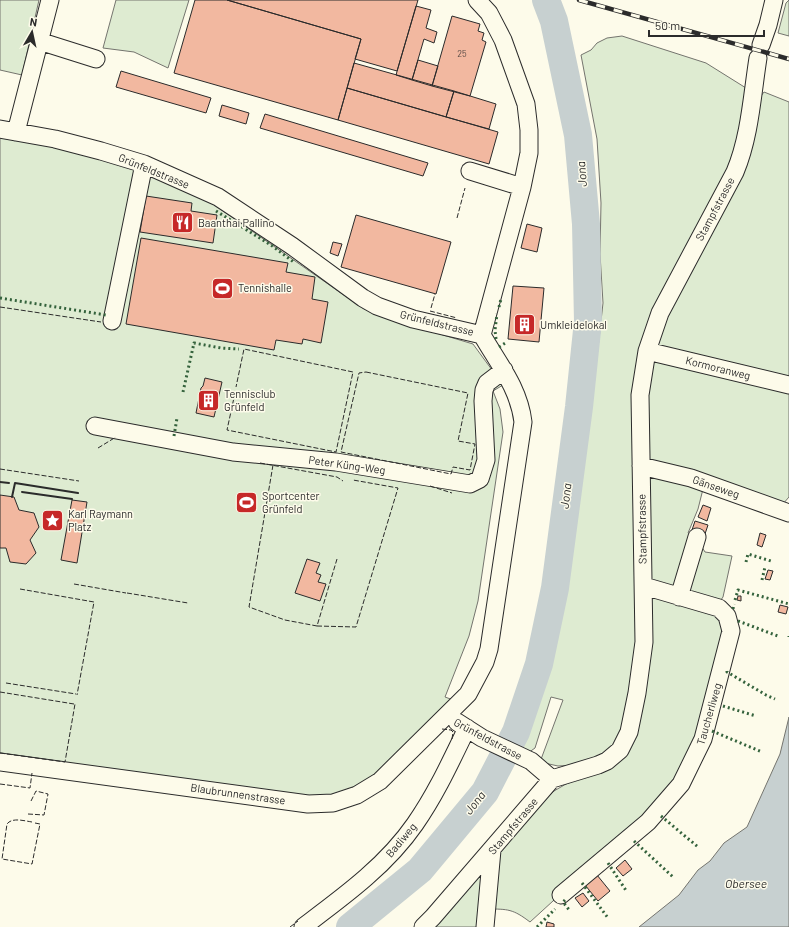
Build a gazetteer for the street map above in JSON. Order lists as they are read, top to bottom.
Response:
{
  "streets": {
    "street": [
      "Grünfeldstrasse",
      "Stampfstrasse",
      "Kormoranweg",
      "Peter Küng-Weg",
      "Gänseweg",
      "Taucherliweg",
      "Blaubrunnenstrasse",
      "Badiweg"
    ]
  },
  "crossings": [
    ["Grünfeldstrasse", "Stampfstrasse"],
    ["Grünfeldstrasse", "Peter Küng-Weg"],
    ["Grünfeldstrasse", "Blaubrunnenstrasse"],
    ["Grünfeldstrasse", "Badiweg"],
    ["Stampfstrasse", "Kormoranweg"],
    ["Stampfstrasse", "Gänseweg"],
    ["Stampfstrasse", "Taucherliweg"]
  ],
  "water": ["Jona", "Obersee"],
  "places": {
    "restaurant": ["Baanthai Pallino"],
    "sports": ["Tennishalle", "Sportcenter Grünfeld"],
    "building": ["Umkleidelokal", "Tennisclub Grünfeld"],
    "place": ["Karl Raymann Platz"]
  },
  "house_numbers": ["25"],
  "scale_bar": "50 m",
  "north": "top"
}
